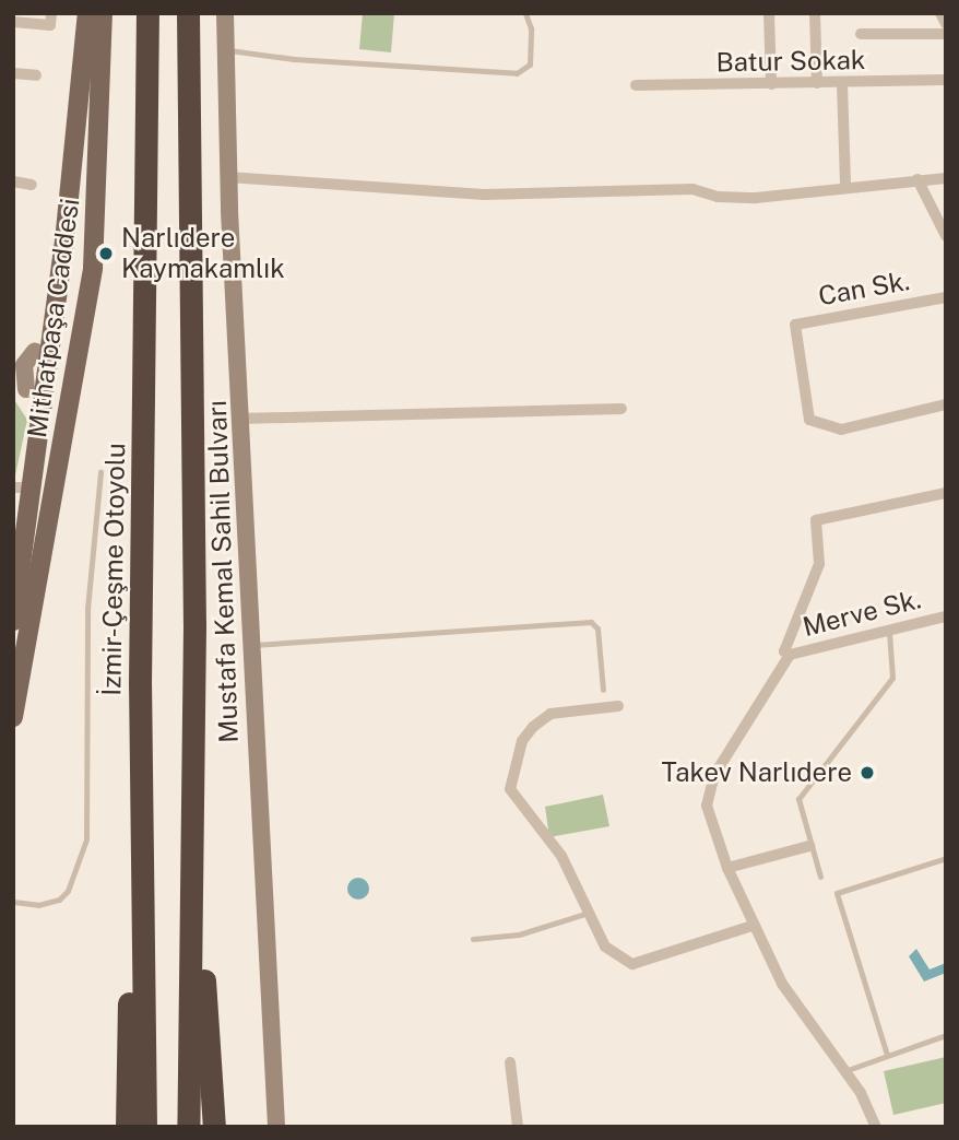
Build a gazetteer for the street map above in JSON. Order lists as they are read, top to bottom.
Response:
{
  "streets": {
    "highway": ["İzmir-Çeşme Otoyolu"],
    "main road": ["Mithatpaşa Caddesi", "Mustafa Kemal Sahil Bulvarı"],
    "street": ["Batur Sokak", "Can Sk.", "Merve Sk."]
  },
  "places": ["Narlıdere Kaymakamlık", "Takev Narlıdere"]
}
